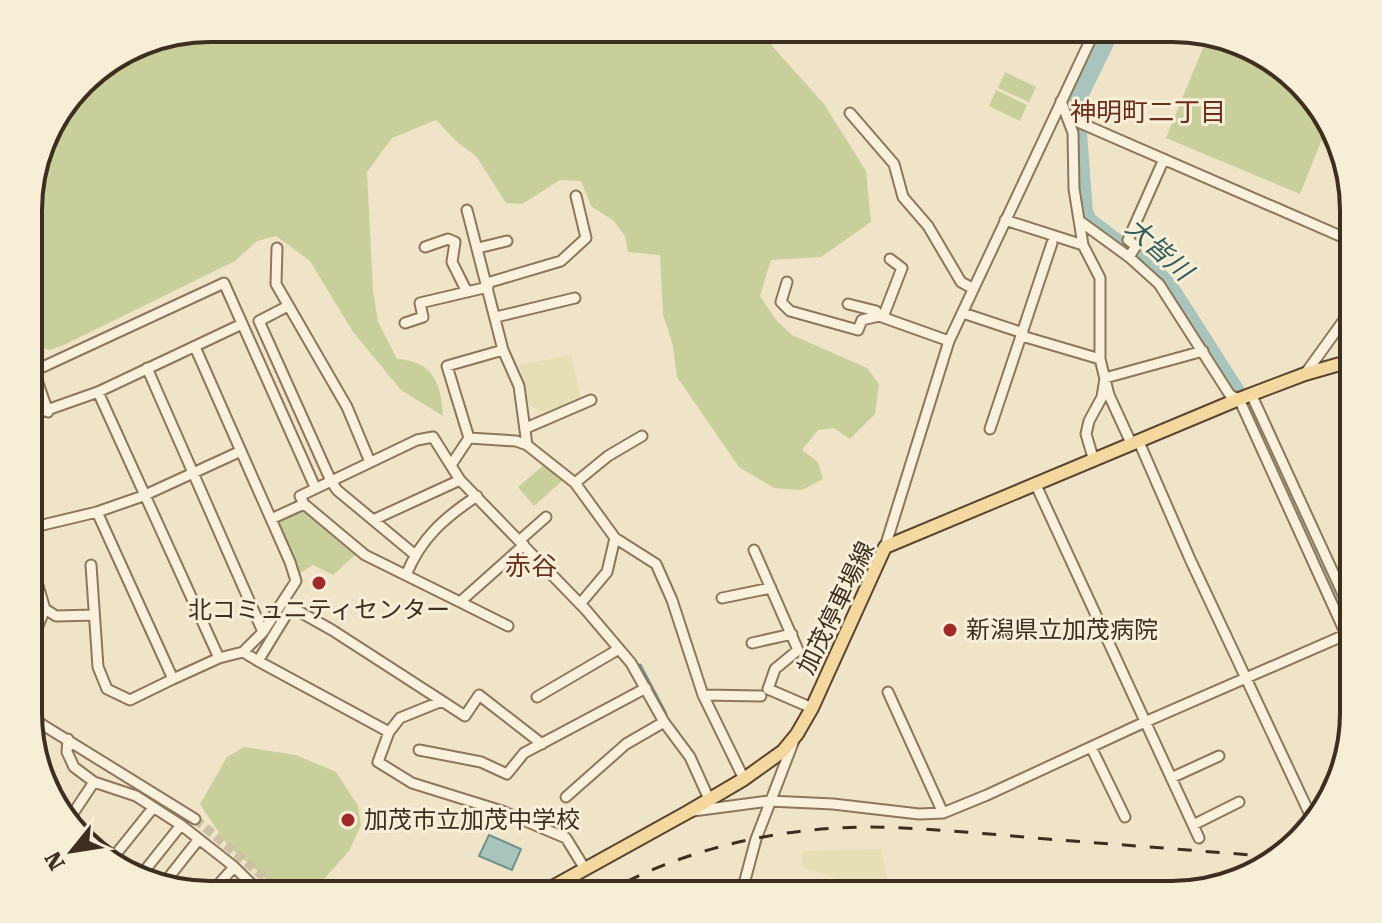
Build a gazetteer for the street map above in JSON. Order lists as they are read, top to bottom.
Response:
{
  "streets": {
    "main road": ["加茂停車場線"]
  },
  "districts": ["神明町二丁目", "赤谷"],
  "water": ["大皆川"],
  "places": ["北コミュニティセンター", "新潟県立加茂病院", "加茂市立加茂中学校"],
  "north": "bottom left"
}
